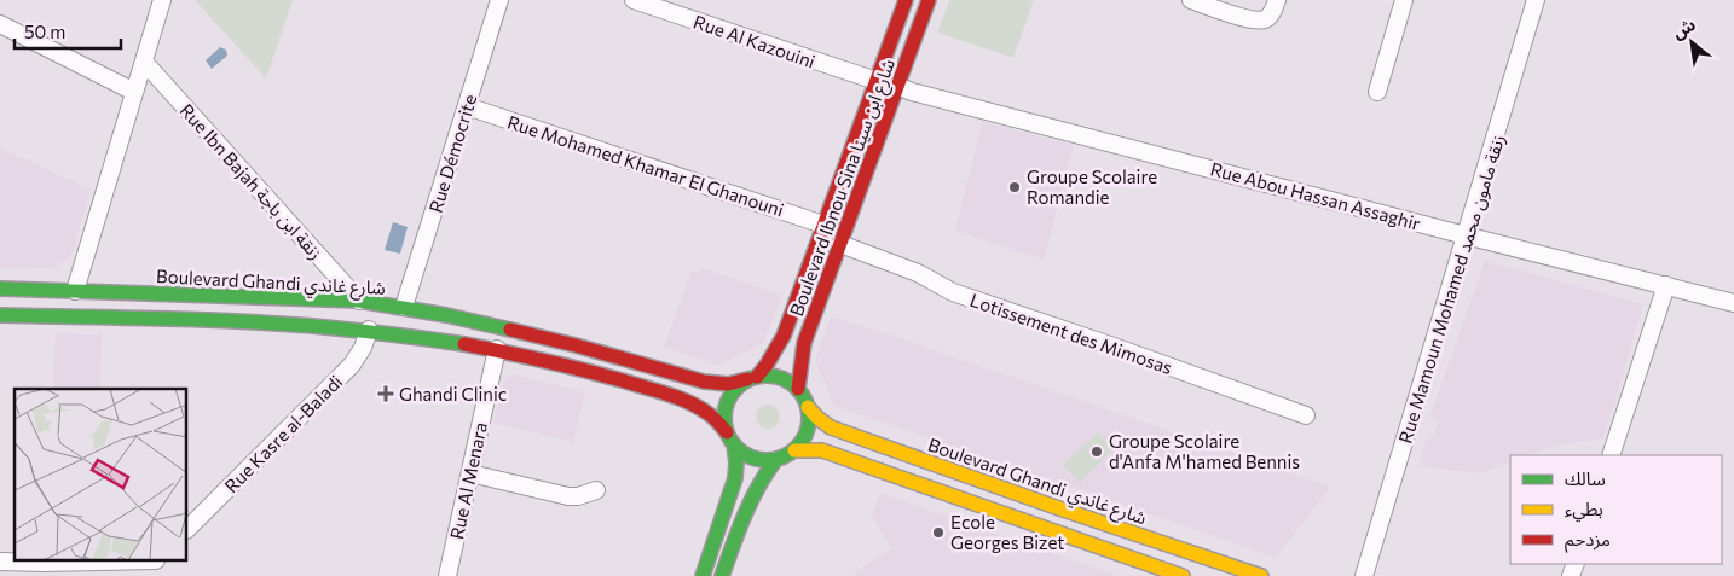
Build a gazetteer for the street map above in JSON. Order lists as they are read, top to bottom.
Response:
{
  "streets": {
    "main road": ["Boulevard Ibnou Sina شارع ابن سينا", "Boulevard Ghandi شارع غاندي"],
    "street": [
      "Rue Al Kazouini",
      "Rue Démocrite",
      "Rue Mohamed Khamar El Ghanouni",
      "Rue Ibn Bajah زنقة ابن باجة",
      "Rue Abou Hassan Assaghir",
      "Rue Mamoun Mohamed زنقة مامون محمد",
      "Lotissement des Mimosas",
      "Rue Kasre al-Baladi",
      "Rue Al Menara"
    ]
  },
  "crossings": [
    ["Rue Al Kazouini", "Boulevard Ibnou Sina شارع ابن سينا"],
    ["Rue Démocrite", "Rue Mohamed Khamar El Ghanouni"],
    ["Rue Démocrite", "Boulevard Ghandi شارع غاندي"],
    ["Rue Mohamed Khamar El Ghanouni", "Boulevard Ibnou Sina شارع ابن سينا"],
    ["Rue Ibn Bajah زنقة ابن باجة", "Boulevard Ghandi شارع غاندي"],
    ["Boulevard Ibnou Sina شارع ابن سينا", "Rue Abou Hassan Assaghir"],
    ["Boulevard Ibnou Sina شارع ابن سينا", "Boulevard Ghandi شارع غاندي"],
    ["Boulevard Ibnou Sina شارع ابن سينا", "Lotissement des Mimosas"],
    ["Rue Abou Hassan Assaghir", "Rue Mamoun Mohamed زنقة مامون محمد"]
  ],
  "places": {
    "other": ["Groupe Scolaire Romandie", "Groupe Scolaire d'Anfa M'hamed Bennis", "Ecole Georges Bizet"],
    "health": ["Ghandi Clinic"]
  },
  "legend": ["سالك", "بطيء", "مزدحم"],
  "scale_bar": "50 m",
  "north": "top left"
}
